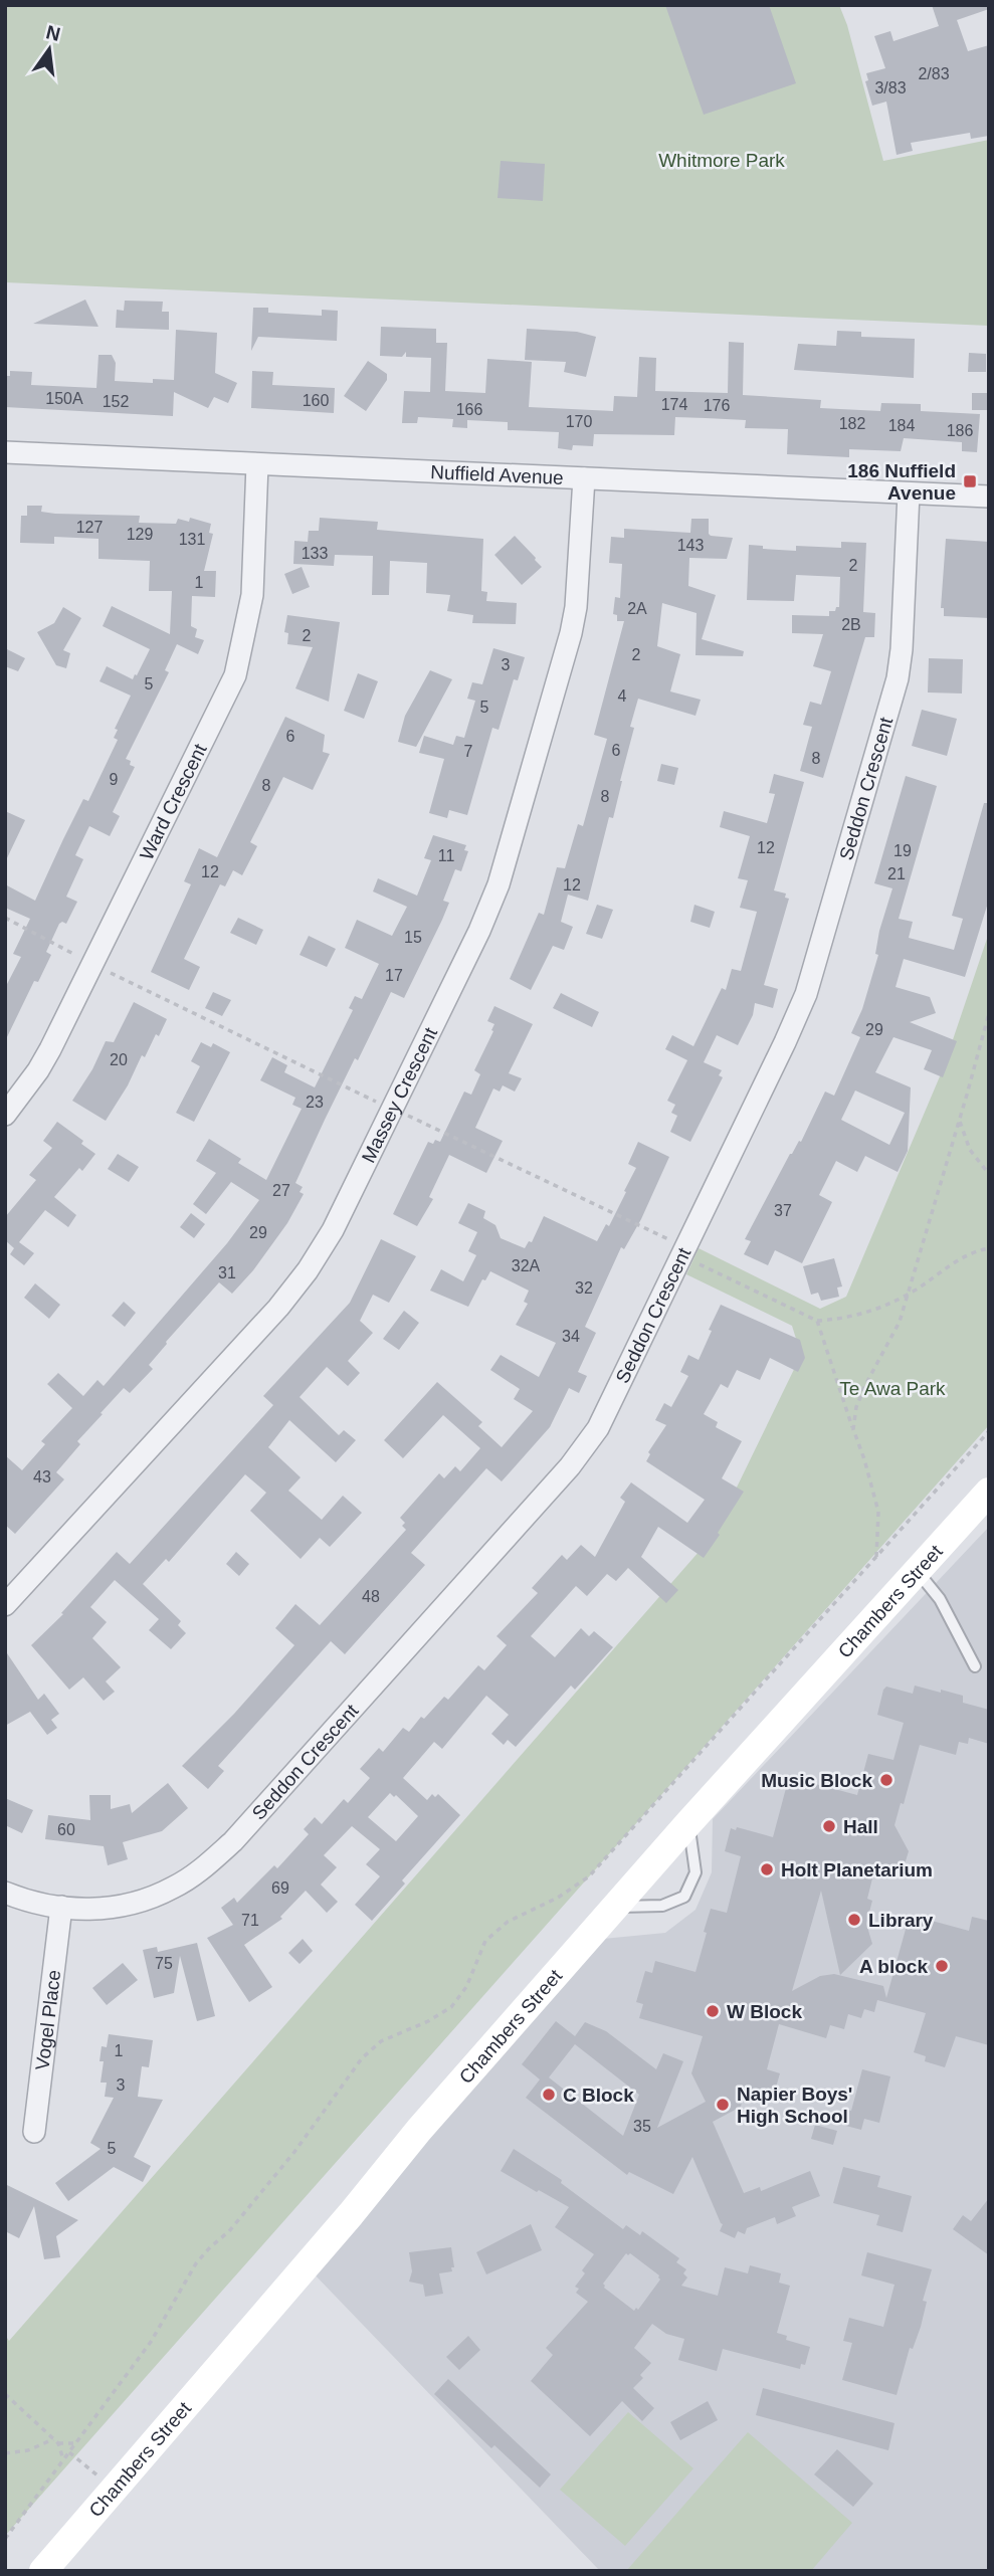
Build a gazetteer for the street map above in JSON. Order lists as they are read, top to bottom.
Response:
{
  "streets": {
    "main road": ["Chambers Street"],
    "street": [
      "Nuffield Avenue",
      "Seddon Crescent",
      "Ward Crescent",
      "Massey Crescent",
      "Vogel Place"
    ]
  },
  "crossings": [
    ["Nuffield Avenue", "Seddon Crescent"],
    ["Nuffield Avenue", "Ward Crescent"],
    ["Nuffield Avenue", "Massey Crescent"],
    ["Seddon Crescent", "Vogel Place"]
  ],
  "parks": ["Whitmore Park", "Te Awa Park"],
  "places": {
    "transit": ["186 Nuffield Avenue"],
    "other": [
      "Music Block",
      "Hall",
      "Holt Planetarium",
      "Library",
      "A block",
      "W Block",
      "C Block",
      "Napier Boys' High School"
    ]
  },
  "house_numbers": [
    "2/83",
    "3/83",
    "150A",
    "160",
    "152",
    "174",
    "176",
    "166",
    "170",
    "182",
    "184",
    "186",
    "127",
    "129",
    "131",
    "143",
    "133",
    "2",
    "1",
    "2A",
    "2B",
    "2",
    "2",
    "3",
    "5",
    "4",
    "5",
    "6",
    "6",
    "7",
    "8",
    "9",
    "8",
    "8",
    "12",
    "19",
    "11",
    "12",
    "21",
    "12",
    "15",
    "17",
    "29",
    "20",
    "23",
    "27",
    "37",
    "29",
    "32A",
    "31",
    "32",
    "34",
    "43",
    "48",
    "60",
    "69",
    "71",
    "75",
    "1",
    "3",
    "35",
    "5"
  ],
  "north": "top"
}
